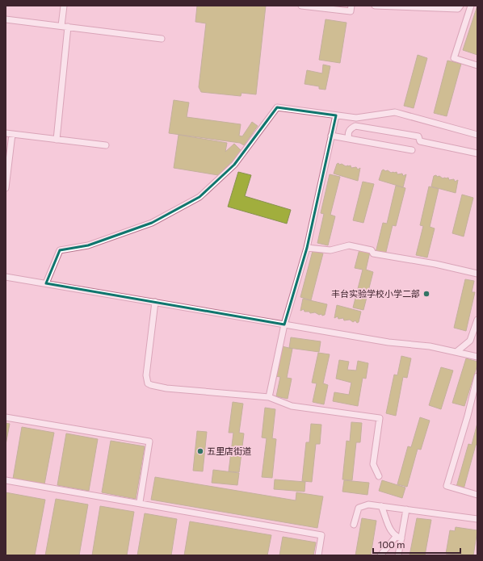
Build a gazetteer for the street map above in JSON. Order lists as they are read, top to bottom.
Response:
{
  "places": ["丰台实验学校小学二部", "五里店街道"],
  "scale_bar": "100 m"
}
